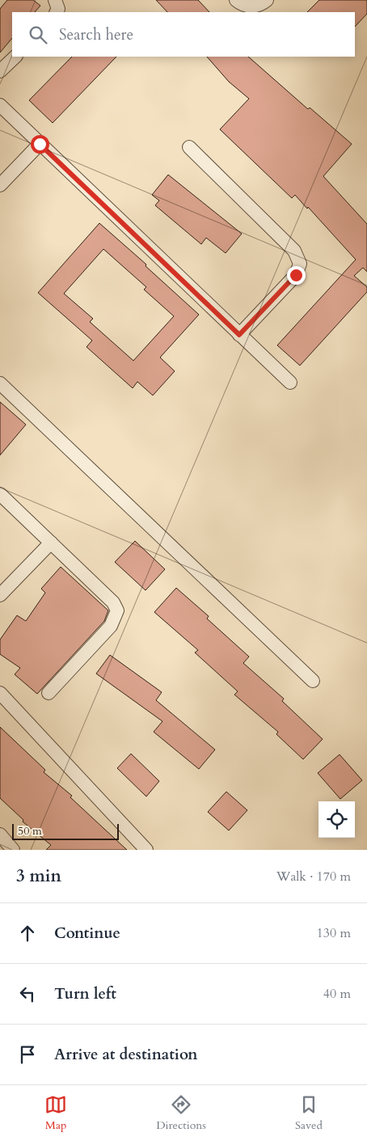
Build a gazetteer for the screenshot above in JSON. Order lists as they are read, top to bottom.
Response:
{
  "scale_bar": "50 m",
  "page": {
    "search": "Search here",
    "scale": "50 m",
    "heading": ["3 min", "Walk · 170 m"],
    "list": [
      ["Continue", "130 m"],
      ["Turn left", "40 m"],
      "Arrive at destination"
    ],
    "nav": ["Map", "Directions", "Saved"]
  }
}
